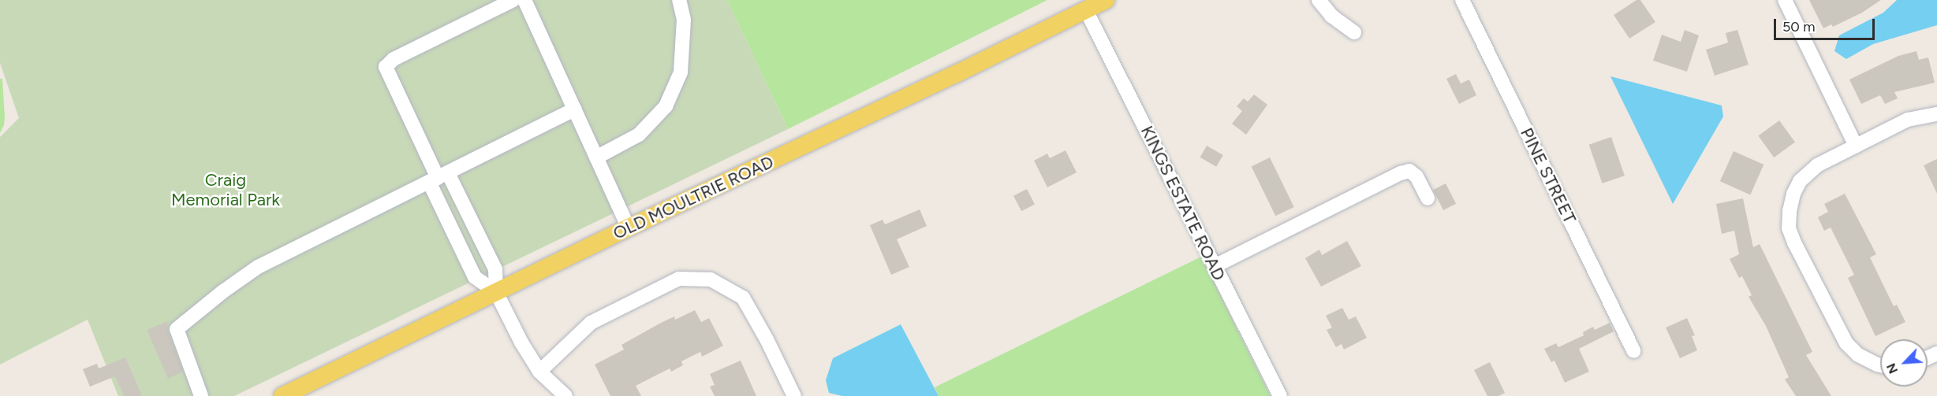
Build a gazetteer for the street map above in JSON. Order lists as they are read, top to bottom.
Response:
{
  "streets": {
    "main road": ["OLD MOULTRIE ROAD"],
    "street": ["PINE STREET", "KINGS ESTATE ROAD"]
  },
  "crossings": [
    ["OLD MOULTRIE ROAD", "KINGS ESTATE ROAD"]
  ],
  "parks": ["Craig Memorial Park"],
  "scale_bar": "50 m",
  "north": "bottom left"
}
